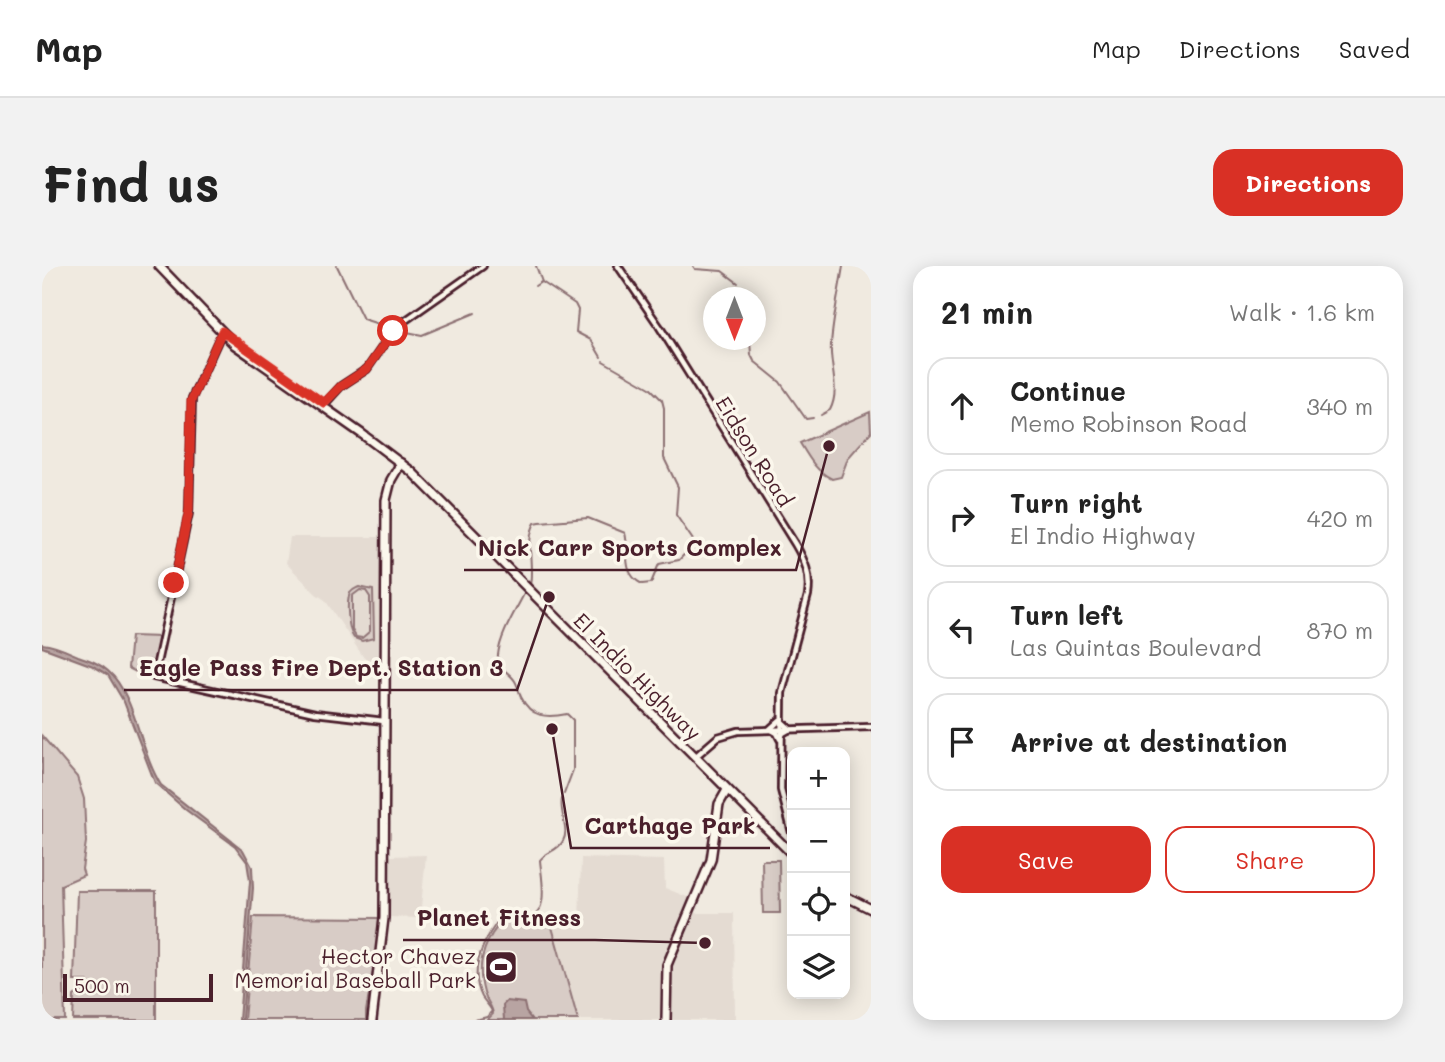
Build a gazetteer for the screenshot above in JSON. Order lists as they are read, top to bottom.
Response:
{
  "streets": {
    "main road": ["El Indio Highway"],
    "street": ["Eidson Road"]
  },
  "places": {
    "other": [
      "Nick Carr Sports Complex",
      "Eagle Pass Fire Dept. Station 3",
      "Carthage Park",
      "Planet Fitness"
    ],
    "sports": ["Hector Chavez Memorial Baseball Park"]
  },
  "scale_bar": "500 m",
  "north": "bottom",
  "page": {
    "header": "Map",
    "nav": ["Map", "Directions", "Saved"],
    "buttons": [
      "Directions",
      ["Save", "Share"]
    ],
    "title": "Find us",
    "heading": ["21 min", "Walk · 1.6 km"],
    "list": [
      ["Continue", "Memo Robinson Road", "340 m"],
      ["Turn right", "El Indio Highway", "420 m"],
      ["Turn left", "Las Quintas Boulevard", "870 m"],
      "Arrive at destination"
    ],
    "map_buttons": ["+", "−"],
    "scale": "500 m"
  }
}
